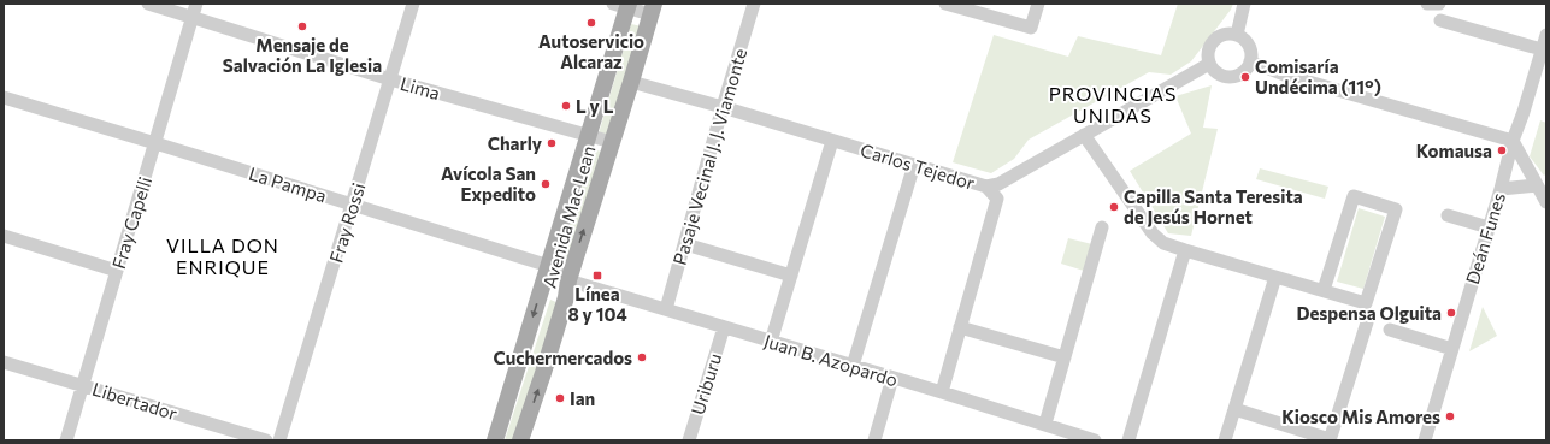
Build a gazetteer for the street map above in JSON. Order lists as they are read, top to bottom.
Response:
{
  "streets": {
    "main road": ["Avenida Mac Lean"],
    "street": [
      "Lima",
      "Pasaje Vecinal J. J. Viamonte",
      "Carlos Tejedor",
      "La Pampa",
      "Fray Capelli",
      "Fray Rossi",
      "Deán Funes",
      "Juan B. Azopardo",
      "Uriburu",
      "Libertador"
    ]
  },
  "crossings": [
    ["Lima", "Avenida Mac Lean"],
    ["Lima", "Fray Capelli"],
    ["Lima", "Fray Rossi"],
    ["Pasaje Vecinal J. J. Viamonte", "Carlos Tejedor"],
    ["Pasaje Vecinal J. J. Viamonte", "Juan B. Azopardo"],
    ["Carlos Tejedor", "Avenida Mac Lean"],
    ["La Pampa", "Avenida Mac Lean"],
    ["La Pampa", "Fray Capelli"],
    ["La Pampa", "Fray Rossi"],
    ["La Pampa", "Juan B. Azopardo"],
    ["Avenida Mac Lean", "Juan B. Azopardo"],
    ["Fray Capelli", "Libertador"],
    ["Juan B. Azopardo", "Uriburu"]
  ],
  "districts": ["PROVINCIAS UNIDAS", "VILLA DON ENRIQUE"],
  "places": {
    "other": [
      "Autoservicio Alcaraz",
      "Mensaje de Salvación La Iglesia",
      "Comisaría Undécima (11°)",
      "L y L",
      "Charly",
      "Komausa",
      "Avícola San Expedito",
      "Capilla Santa Teresita de Jesús Hornet",
      "Despensa Olguita",
      "Cuchermercados",
      "Ian",
      "Kiosco Mis Amores"
    ],
    "transit": ["Línea 8 y 104"]
  }
}
